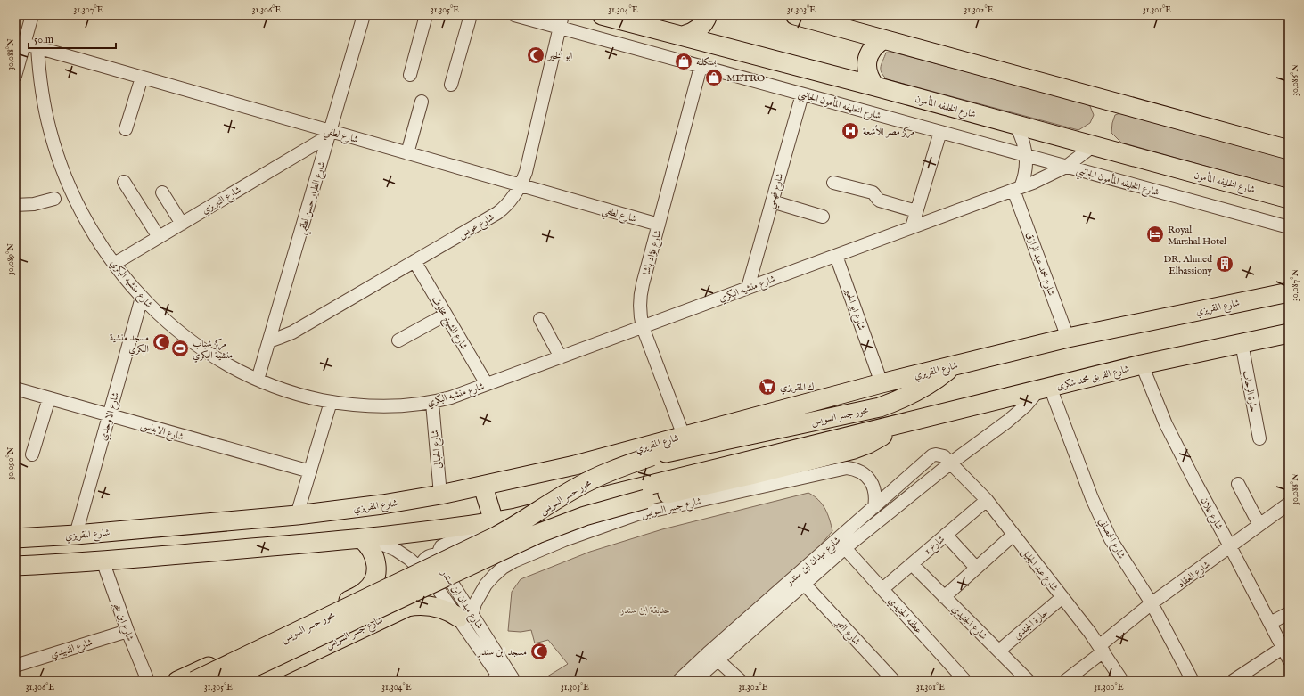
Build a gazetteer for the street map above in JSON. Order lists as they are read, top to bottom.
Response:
{
  "streets": {
    "main road": [
      "شارع الخليفه المأمون",
      "شارع المقريزي",
      "شارع الفريق محمد شكرى",
      "محور جسر السويس",
      "شارع جسر السويس"
    ],
    "street": [
      "شارع الخليفه المأمون الجانبي",
      "شارع لطفي",
      "شارع فهمي",
      "شارع الطيار حسن لطفي",
      "شارع التبريزي",
      "شارع عويس",
      "شارع فؤاد باشا",
      "شارع محمد عبد الرازق",
      "شارع منشيه البكري",
      "شارع ابو الخير",
      "شارع الشيخ مخلوف",
      "حارة الرحاب",
      "شارع الاوحدي",
      "شارع الابناسى",
      "شارع الجبالى",
      "شارع علان",
      "شارع الحمصاني",
      "شارع 1",
      "شارع ميدان ابن سندر",
      "شارع عبد الجليل",
      "شارع العقاد",
      "عطفه الجنيدي",
      "شارع ابن حجر",
      "شارع الجنيدي",
      "حارة الجندى",
      "شارع التبر",
      "شارع الذبيدي"
    ]
  },
  "crossings": [
    ["شارع الخليفه المأمون الجانبي", "شارع فهمي"],
    ["شارع الخليفه المأمون الجانبي", "شارع عويس"],
    ["شارع الخليفه المأمون الجانبي", "شارع فؤاد باشا"],
    ["شارع الخليفه المأمون الجانبي", "شارع منشيه البكري"],
    ["شارع الخليفه المأمون", "شارع منشيه البكري"],
    ["شارع لطفي", "شارع الطيار حسن لطفي"],
    ["شارع لطفي", "شارع التبريزي"],
    ["شارع لطفي", "شارع عويس"],
    ["شارع لطفي", "شارع فؤاد باشا"],
    ["شارع لطفي", "شارع منشيه البكري"],
    ["شارع فهمي", "شارع منشيه البكري"],
    ["شارع الطيار حسن لطفي", "شارع التبريزي"],
    ["شارع الطيار حسن لطفي", "شارع عويس"],
    ["شارع الطيار حسن لطفي", "شارع منشيه البكري"],
    ["شارع التبريزي", "شارع منشيه البكري"],
    ["شارع عويس", "شارع الشيخ مخلوف"],
    ["شارع فؤاد باشا", "شارع منشيه البكري"],
    ["شارع فؤاد باشا", "شارع المقريزي"],
    ["شارع محمد عبد الرازق", "شارع منشيه البكري"],
    ["شارع محمد عبد الرازق", "شارع المقريزي"],
    ["شارع منشيه البكري", "شارع ابو الخير"],
    ["شارع منشيه البكري", "شارع الشيخ مخلوف"],
    ["شارع منشيه البكري", "شارع الاوحدي"],
    ["شارع منشيه البكري", "شارع الجبالى"],
    ["شارع المقريزي", "شارع ابو الخير"],
    ["شارع المقريزي", "محور جسر السويس"],
    ["شارع المقريزي", "شارع الاوحدي"],
    ["شارع المقريزي", "شارع الجبالى"],
    ["شارع الفريق محمد شكرى", "حارة الرحاب"],
    ["شارع الفريق محمد شكرى", "محور جسر السويس"],
    ["شارع الفريق محمد شكرى", "شارع علان"],
    ["شارع الفريق محمد شكرى", "شارع الحمصاني"],
    ["شارع الفريق محمد شكرى", "شارع ميدان ابن سندر"],
    ["شارع الاوحدي", "شارع الابناسى"],
    ["شارع جسر السويس", "شارع ميدان ابن سندر"],
    ["شارع علان", "شارع العقاد"],
    ["شارع الحمصاني", "شارع ميدان ابن سندر"],
    ["شارع الحمصاني", "شارع العقاد"],
    ["شارع 1", "شارع عبد الجليل"],
    ["شارع 1", "عطفه الجنيدي"],
    ["شارع 1", "شارع الجنيدي"],
    ["شارع ميدان ابن سندر", "شارع عبد الجليل"],
    ["شارع ميدان ابن سندر", "عطفه الجنيدي"],
    ["شارع ميدان ابن سندر", "شارع التبر"],
    ["شارع عبد الجليل", "شارع العقاد"],
    ["شارع عبد الجليل", "حارة الجندى"],
    ["شارع ابن حجر", "شارع الذبيدي"],
    ["شارع الجنيدي", "حارة الجندى"]
  ],
  "parks": ["حديقة ابن سندر"],
  "places": {
    "mosque": ["ابو الخير", "مسجد منشية البكري", "مسجد ابن سندر"],
    "shop": ["بسكلته", "METRO"],
    "hospital": ["مركز مصر للأشعة"],
    "hotel": ["Royal Marshal Hotel"],
    "building": ["DR. Ahmed Elbassiony"],
    "sports": ["مركز شباب منشية البكري"],
    "supermarket": ["ك المقريزي"]
  },
  "scale_bar": "50 m",
  "coordinates": [
    "31.307°E",
    "31.306°E",
    "31.305°E",
    "31.304°E",
    "31.303°E",
    "31.302°E",
    "31.301°E",
    "30.088°N",
    "30.086°N",
    "30.089°N",
    "30.087°N",
    "30.090°N",
    "31.300°E"
  ]
}
